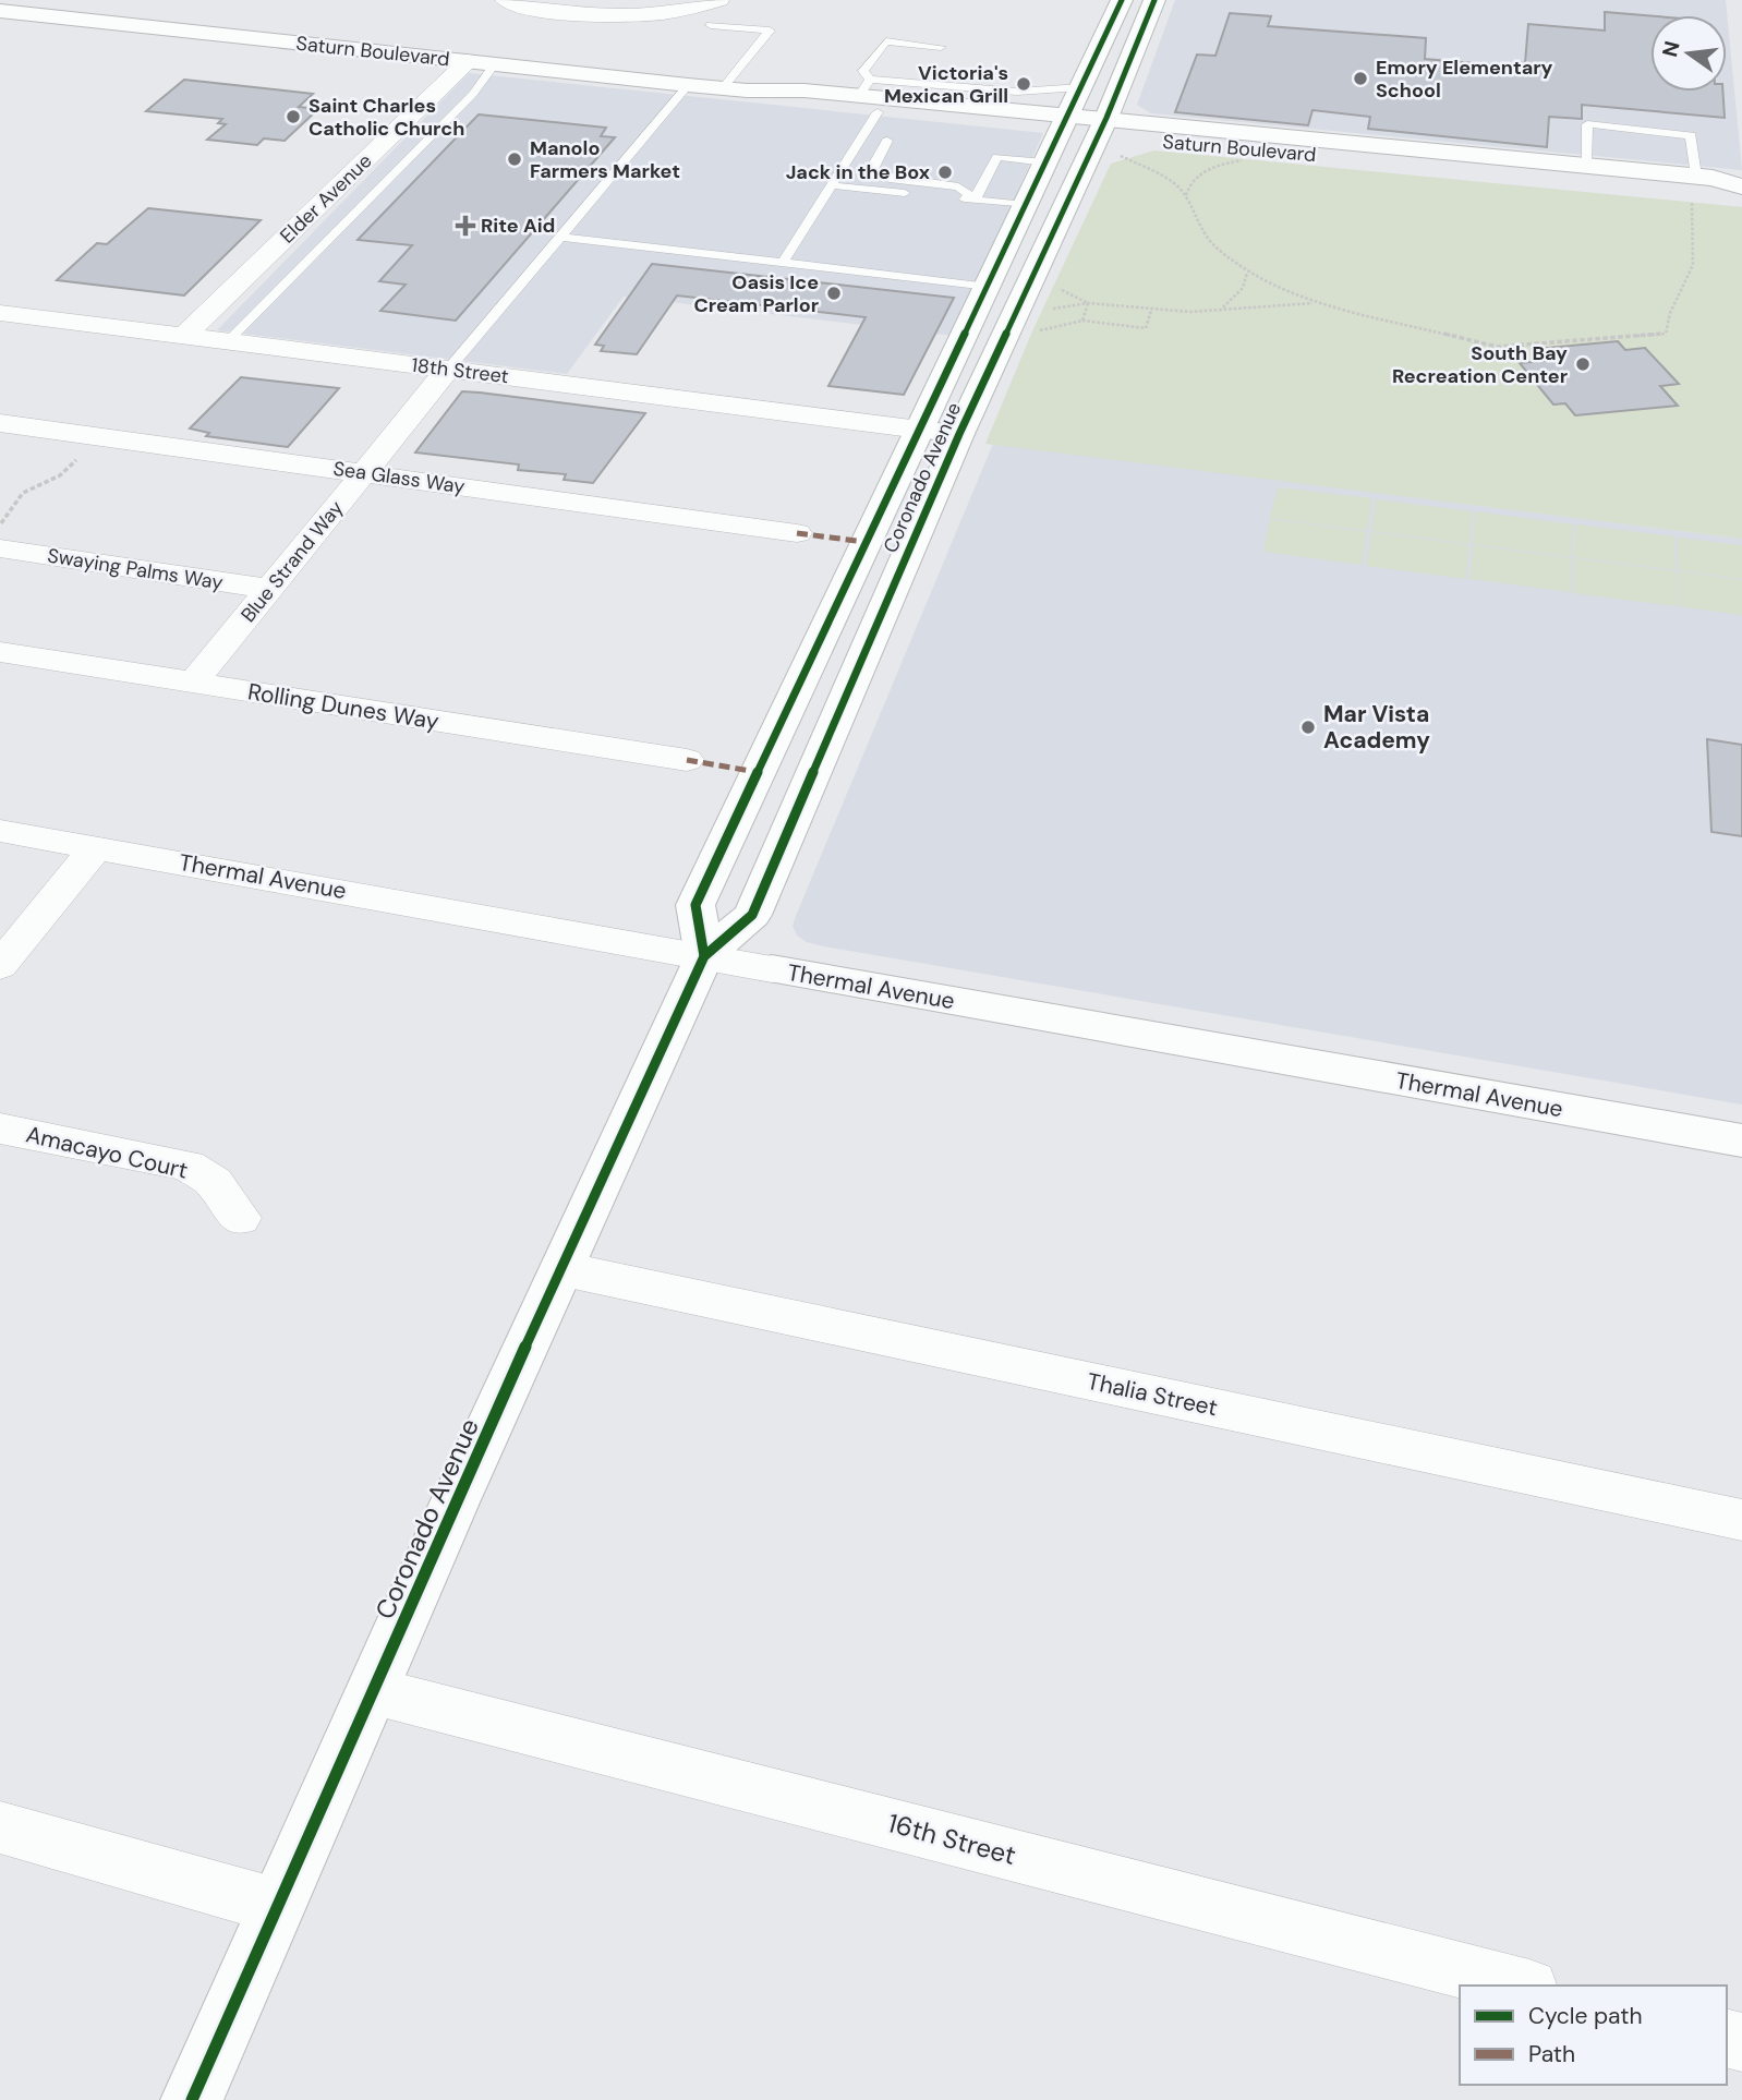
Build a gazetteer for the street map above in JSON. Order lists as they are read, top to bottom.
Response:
{
  "streets": {
    "main road": ["Saturn Boulevard", "Coronado Avenue", "Thermal Avenue"],
    "street": [
      "Elder Avenue",
      "18th Street",
      "Sea Glass Way",
      "Blue Strand Way",
      "Swaying Palms Way",
      "Rolling Dunes Way",
      "Amacayo Court",
      "Thalia Street",
      "16th Street"
    ]
  },
  "crossings": [
    ["Saturn Boulevard", "Elder Avenue"],
    ["Saturn Boulevard", "Coronado Avenue"],
    ["Elder Avenue", "18th Street"],
    ["18th Street", "Coronado Avenue"],
    ["18th Street", "Blue Strand Way"],
    ["Sea Glass Way", "Blue Strand Way"],
    ["Coronado Avenue", "Thermal Avenue"],
    ["Coronado Avenue", "Thalia Street"],
    ["Coronado Avenue", "16th Street"],
    ["Blue Strand Way", "Swaying Palms Way"],
    ["Blue Strand Way", "Rolling Dunes Way"]
  ],
  "places": {
    "other": [
      "Emory Elementary School",
      "Victoria's Mexican Grill",
      "Saint Charles Catholic Church",
      "Manolo Farmers Market",
      "Jack in the Box",
      "Oasis Ice Cream Parlor",
      "South Bay Recreation Center",
      "Mar Vista Academy"
    ],
    "health": ["Rite Aid"]
  },
  "legend": ["Cycle path", "Path"],
  "north": "left"
}
